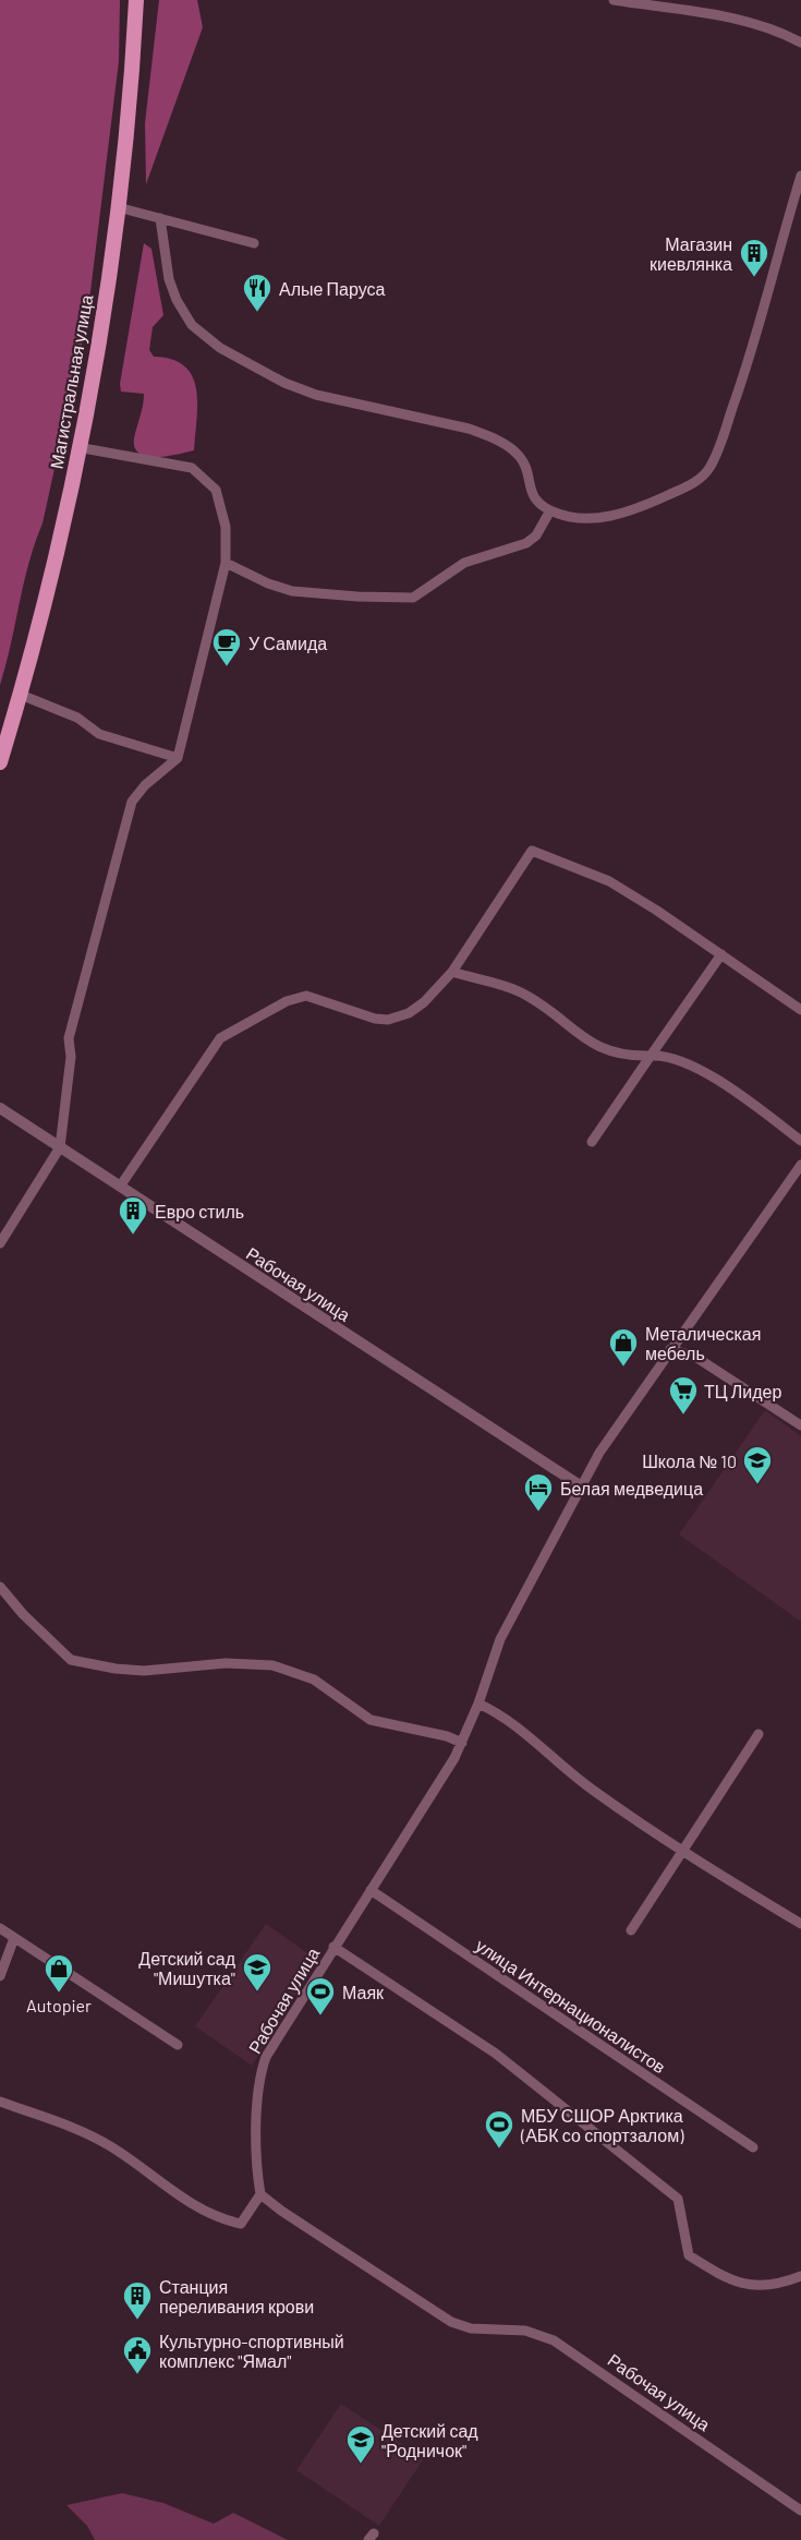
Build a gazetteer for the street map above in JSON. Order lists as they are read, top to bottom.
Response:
{
  "streets": {
    "main road": ["Магистральная улица"],
    "street": ["Рабочая улица", "улица Интернационалистов"]
  },
  "crossings": [
    ["Рабочая улица", "улица Интернационалистов"]
  ],
  "places": {
    "building": ["Магазин киевлянка", "Евро стиль", "Станция переливания крови"],
    "restaurant": ["Алые Паруса"],
    "cafe": ["У Самида"],
    "shop": ["Металическая мебель", "Autopier"],
    "supermarket": ["ТЦ Лидер"],
    "school or university": ["Школа № 10", "Детский сад \"Мишутка\"", "Детский сад \"Родничок\""],
    "hotel": ["Белая медведица"],
    "sports": ["Маяк", "МБУ СШОР Арктика (АБК со спортзалом)"],
    "public building": ["Культурно-спортивный комплекс \"Ямал\""]
  }
}
